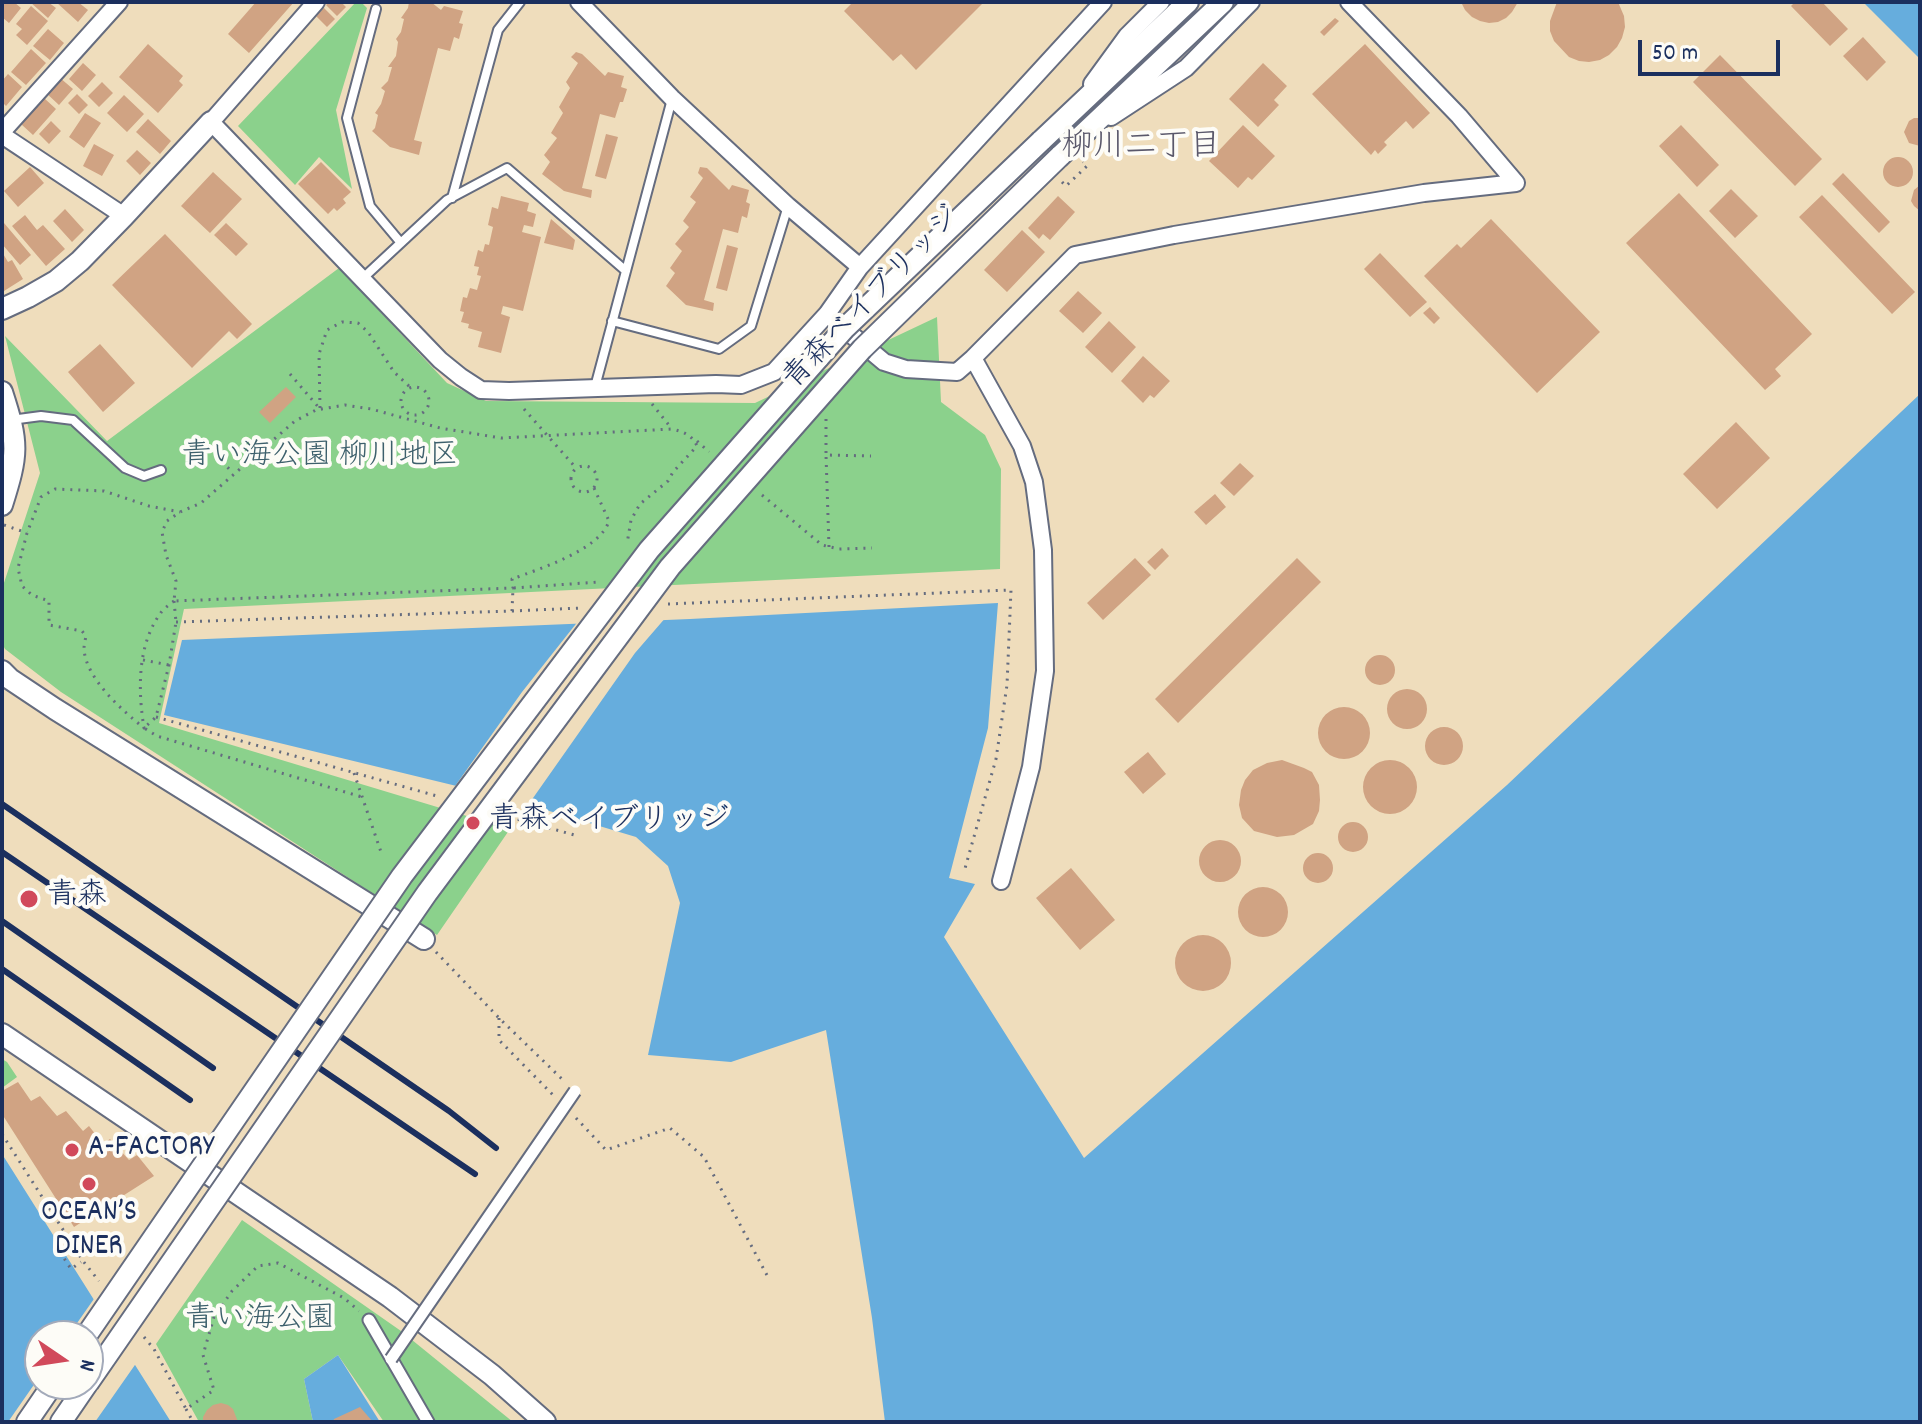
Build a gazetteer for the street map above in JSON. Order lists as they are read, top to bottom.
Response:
{
  "streets": {
    "street": ["青森ベイブリッジ"]
  },
  "districts": ["柳川二丁目"],
  "parks": ["青い海公園 柳川地区", "青い海公園"],
  "places": [
    "青森ベイブリッジ",
    "青森",
    "A-FACTORY",
    "OCEAN’S DINER"
  ],
  "scale_bar": "50 m",
  "north": "right"
}
